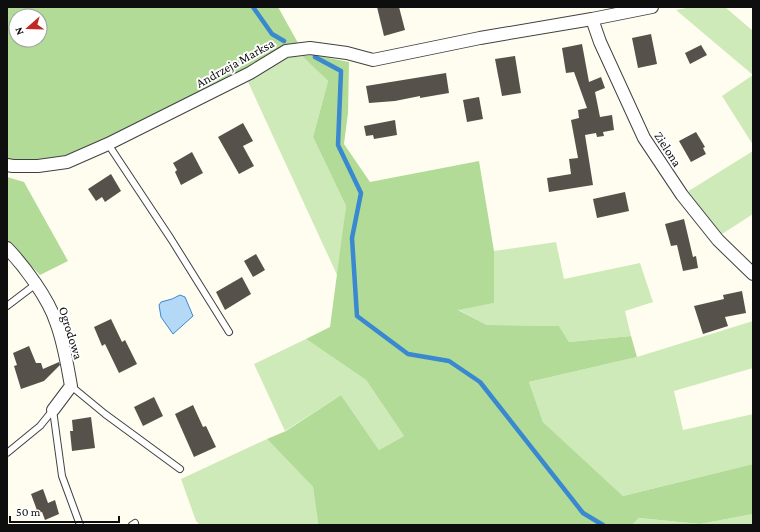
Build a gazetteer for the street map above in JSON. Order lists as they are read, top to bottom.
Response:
{
  "streets": {
    "street": ["Andrzeja Marksa", "Zielona", "Ogrodowa"]
  },
  "crossings": [
    ["Andrzeja Marksa", "Zielona"]
  ],
  "scale_bar": "50 m",
  "north": "left"
}
